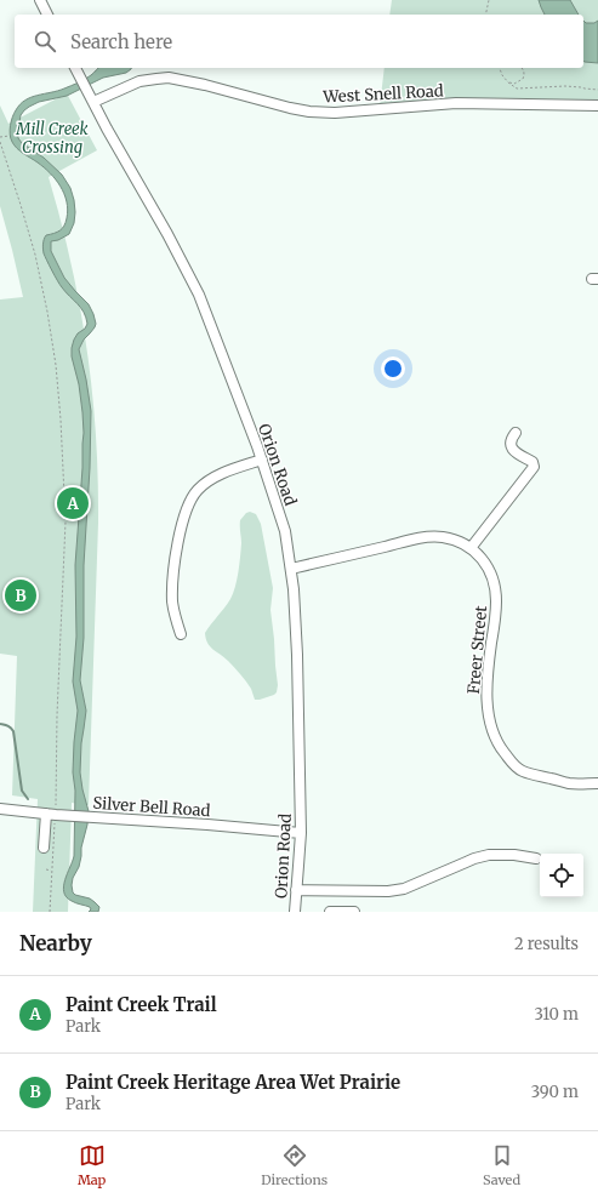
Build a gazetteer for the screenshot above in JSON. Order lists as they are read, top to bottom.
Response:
{
  "streets": {
    "street": [
      "West Snell Road",
      "Orion Road",
      "Freer Street",
      "Silver Bell Road"
    ]
  },
  "crossings": [
    ["West Snell Road", "Orion Road"],
    ["Orion Road", "Freer Street"],
    ["Orion Road", "Silver Bell Road"]
  ],
  "parks": ["Mill Creek Crossing"],
  "page": {
    "search": "Search here",
    "pins": ["A", "B"],
    "heading": ["Nearby", "2 results"],
    "list": [
      {
        "mark": "A",
        "name": "Paint Creek Trail",
        "note": "Park",
        "value": "310 m"
      },
      {
        "mark": "B",
        "name": "Paint Creek Heritage Area Wet Prairie",
        "note": "Park",
        "value": "390 m"
      }
    ],
    "nav": ["Map", "Directions", "Saved"]
  }
}
